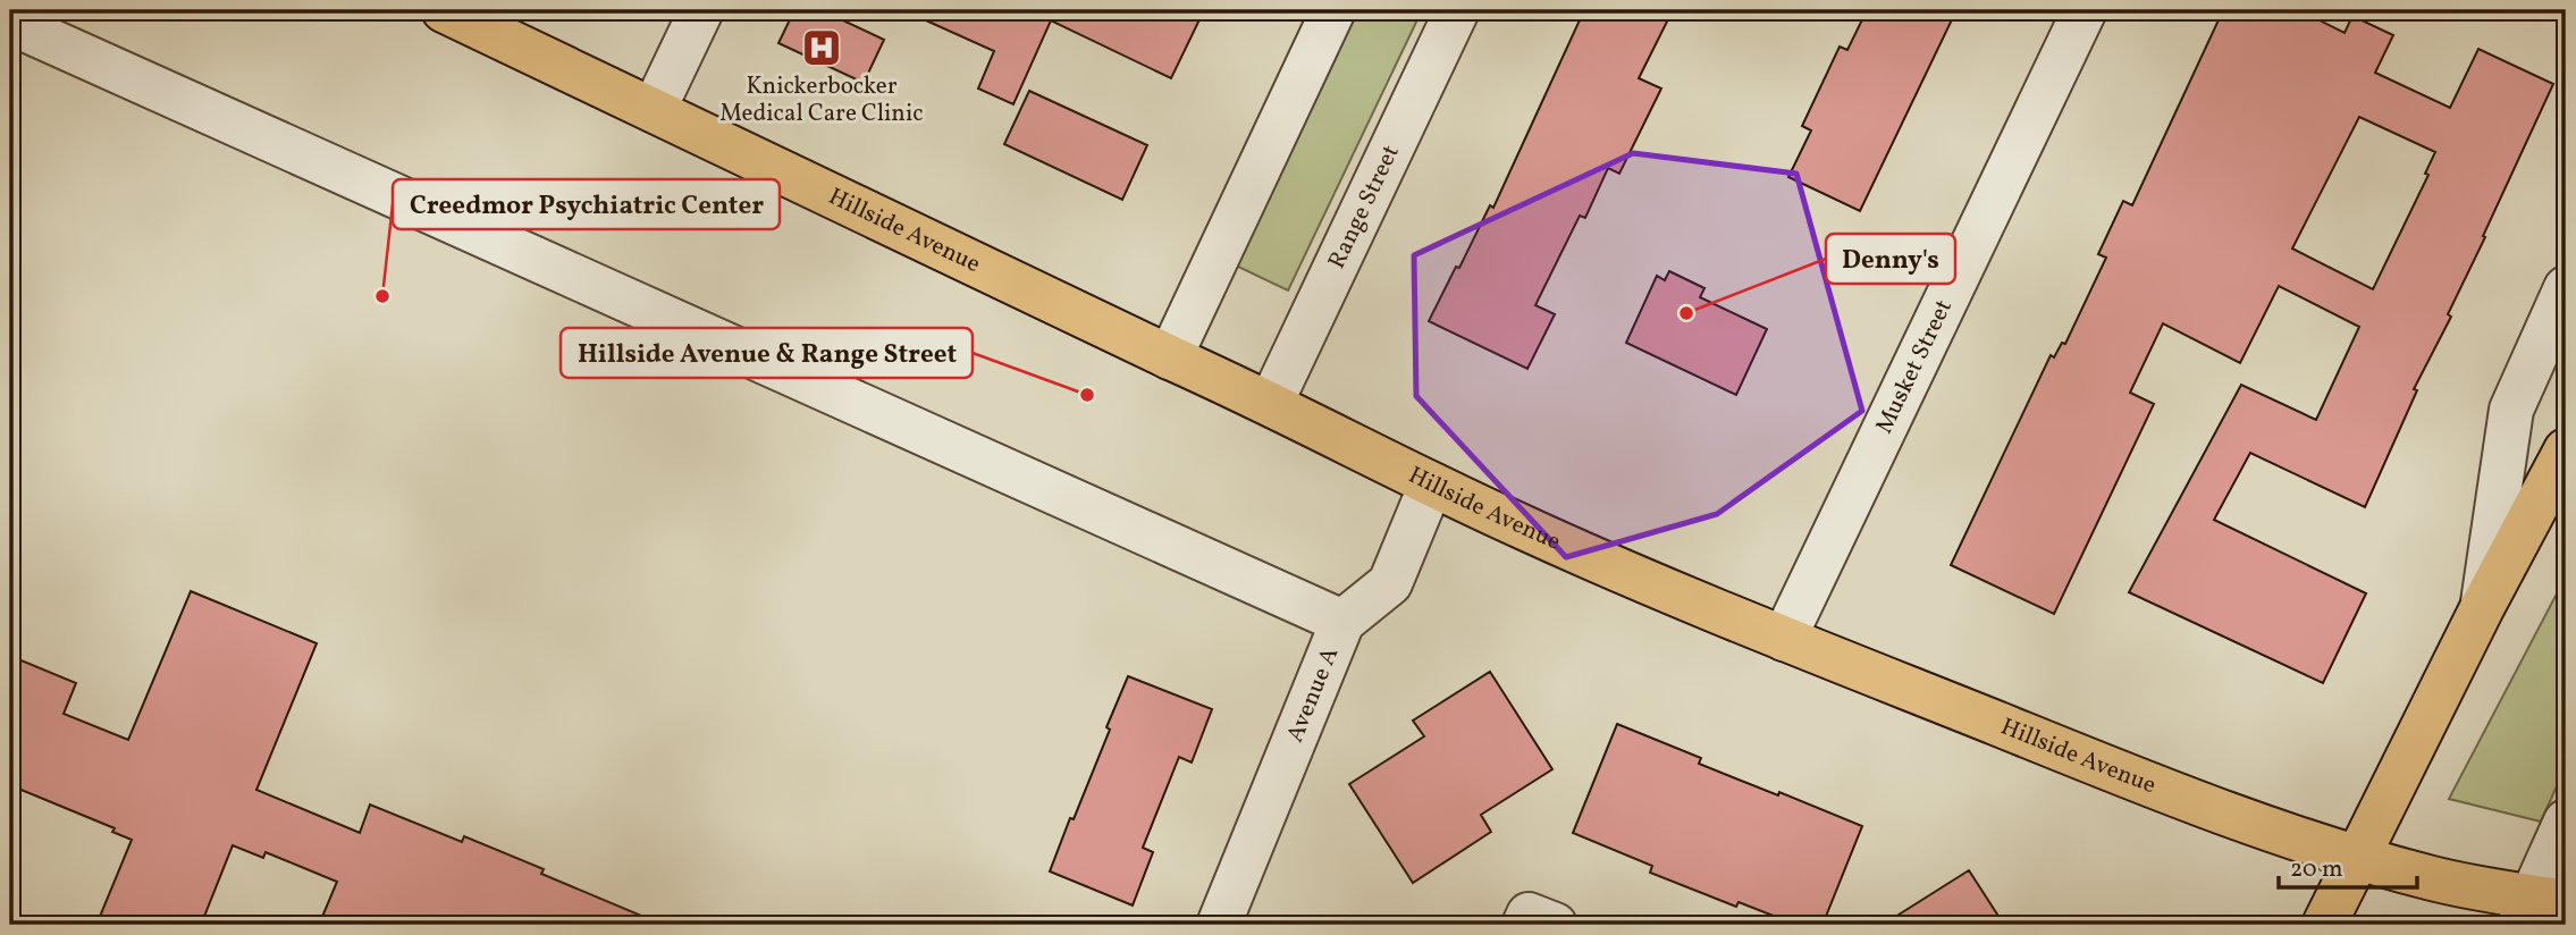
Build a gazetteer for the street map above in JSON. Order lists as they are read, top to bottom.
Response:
{
  "streets": {
    "main road": ["Hillside Avenue"],
    "street": ["Range Street", "Musket Street", "Avenue A"]
  },
  "crossings": [
    ["Range Street", "Hillside Avenue"],
    ["Hillside Avenue", "Musket Street"],
    ["Hillside Avenue", "Avenue A"]
  ],
  "places": {
    "hospital": ["Knickerbocker Medical Care Clinic"],
    "other": ["Creedmor Psychiatric Center", "Denny's", "Hillside Avenue & Range Street"]
  },
  "scale_bar": "20 m"
}
